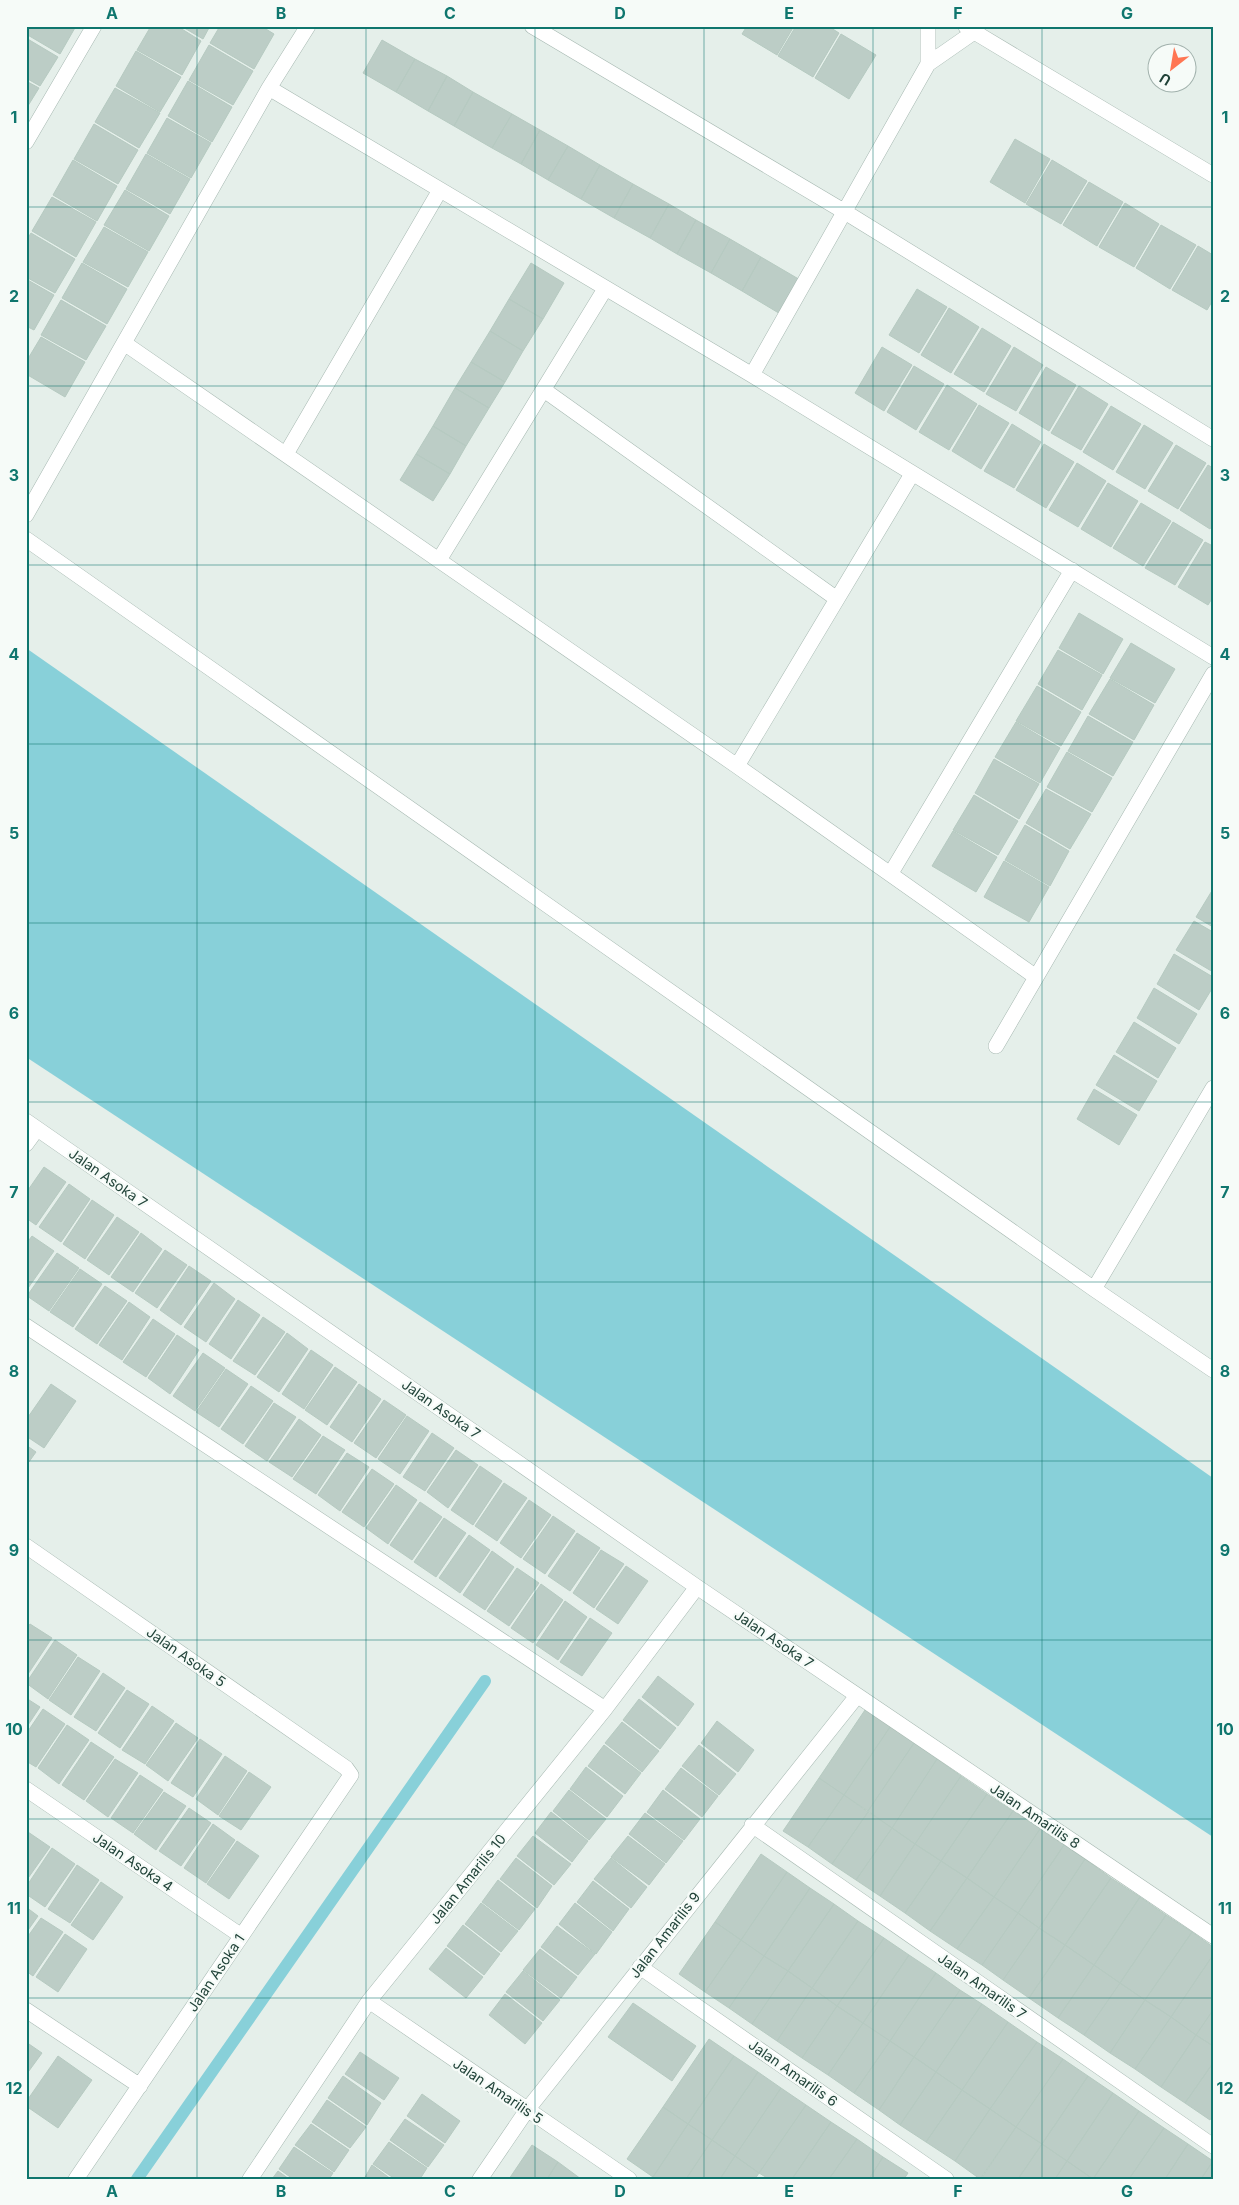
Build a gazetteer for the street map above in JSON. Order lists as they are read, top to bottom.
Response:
{
  "streets": {
    "street": [
      "Jalan Asoka 7",
      "Jalan Asoka 5",
      "Jalan Amarilis 8",
      "Jalan Asoka 4",
      "Jalan Amarilis 10",
      "Jalan Amarilis 9",
      "Jalan Asoka 1",
      "Jalan Amarilis 7",
      "Jalan Amarilis 6",
      "Jalan Amarilis 5"
    ]
  },
  "crossings": [
    ["Jalan Asoka 7", "Jalan Amarilis 8"],
    ["Jalan Asoka 7", "Jalan Amarilis 10"],
    ["Jalan Asoka 7", "Jalan Amarilis 9"],
    ["Jalan Asoka 5", "Jalan Asoka 1"],
    ["Jalan Amarilis 8", "Jalan Amarilis 9"],
    ["Jalan Asoka 4", "Jalan Asoka 1"],
    ["Jalan Amarilis 10", "Jalan Amarilis 5"],
    ["Jalan Amarilis 9", "Jalan Amarilis 7"],
    ["Jalan Amarilis 9", "Jalan Amarilis 6"],
    ["Jalan Amarilis 9", "Jalan Amarilis 5"]
  ],
  "north": "bottom left",
  "grid": {
    "columns": [
      "A",
      "B",
      "C",
      "D",
      "E",
      "F",
      "G"
    ],
    "rows": [
      "1",
      "2",
      "3",
      "4",
      "5",
      "6",
      "7",
      "8",
      "9",
      "10",
      "11",
      "12"
    ]
  }
}
